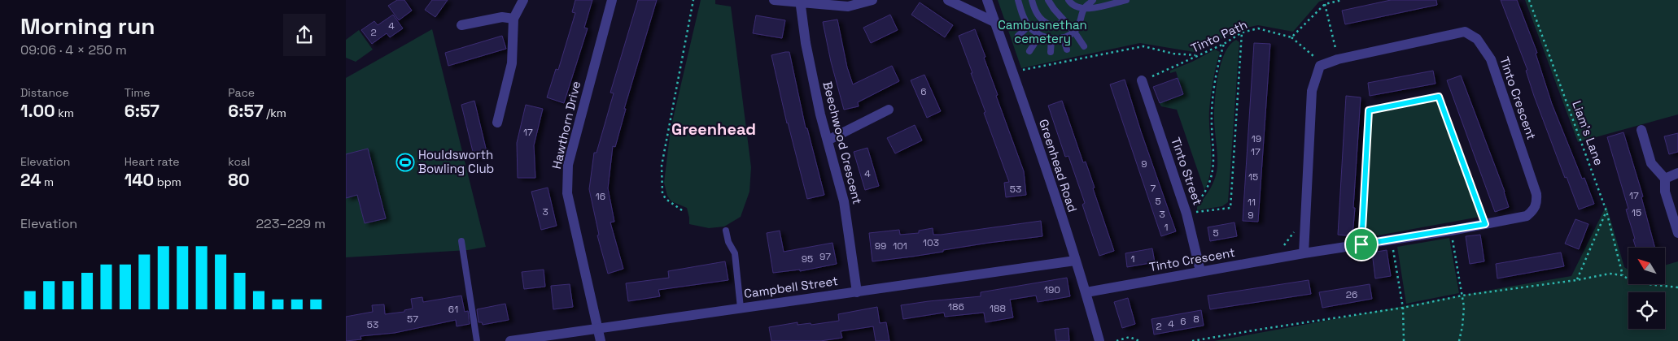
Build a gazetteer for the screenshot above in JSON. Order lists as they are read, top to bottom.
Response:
{
  "streets": {
    "street": [
      "Tinto Crescent",
      "Hawthorn Drive",
      "Beechwood Crescent",
      "Greenhead Road",
      "Tinto Street",
      "Campbell Street"
    ],
    "path": ["Tinto Path", "Liam's Lane"]
  },
  "crossings": [
    ["Tinto Path", "Tinto Street"],
    ["Tinto Crescent", "Greenhead Road"],
    ["Tinto Crescent", "Tinto Street"],
    ["Hawthorn Drive", "Campbell Street"],
    ["Beechwood Crescent", "Campbell Street"],
    ["Greenhead Road", "Campbell Street"]
  ],
  "districts": ["Greenhead"],
  "parks": ["Cambusnethan cemetery"],
  "places": {
    "sports": ["Houldsworth Bowling Club"]
  },
  "house_numbers": [
    "4",
    "2",
    "6",
    "17",
    "19",
    "17",
    "9",
    "4",
    "15",
    "7",
    "53",
    "17",
    "16",
    "5",
    "11",
    "3",
    "15",
    "3",
    "9",
    "1",
    "5",
    "103",
    "99",
    "101",
    "97",
    "95",
    "1",
    "190",
    "26",
    "186",
    "188",
    "61",
    "57",
    "8",
    "6",
    "4",
    "53",
    "2"
  ],
  "north": "top left",
  "page": {
    "heading": ["Morning run", "09:06 · 4 × 250 m"],
    "stats": [
      ["Distance", "1.00 km"],
      ["Time", "6:57"],
      ["Pace", "6:57 /km"],
      ["Elevation", "24 m"],
      ["Heart rate", "140 bpm"],
      ["kcal", "80"]
    ],
    "chart": ["Elevation", "223–229 m"]
  }
}
